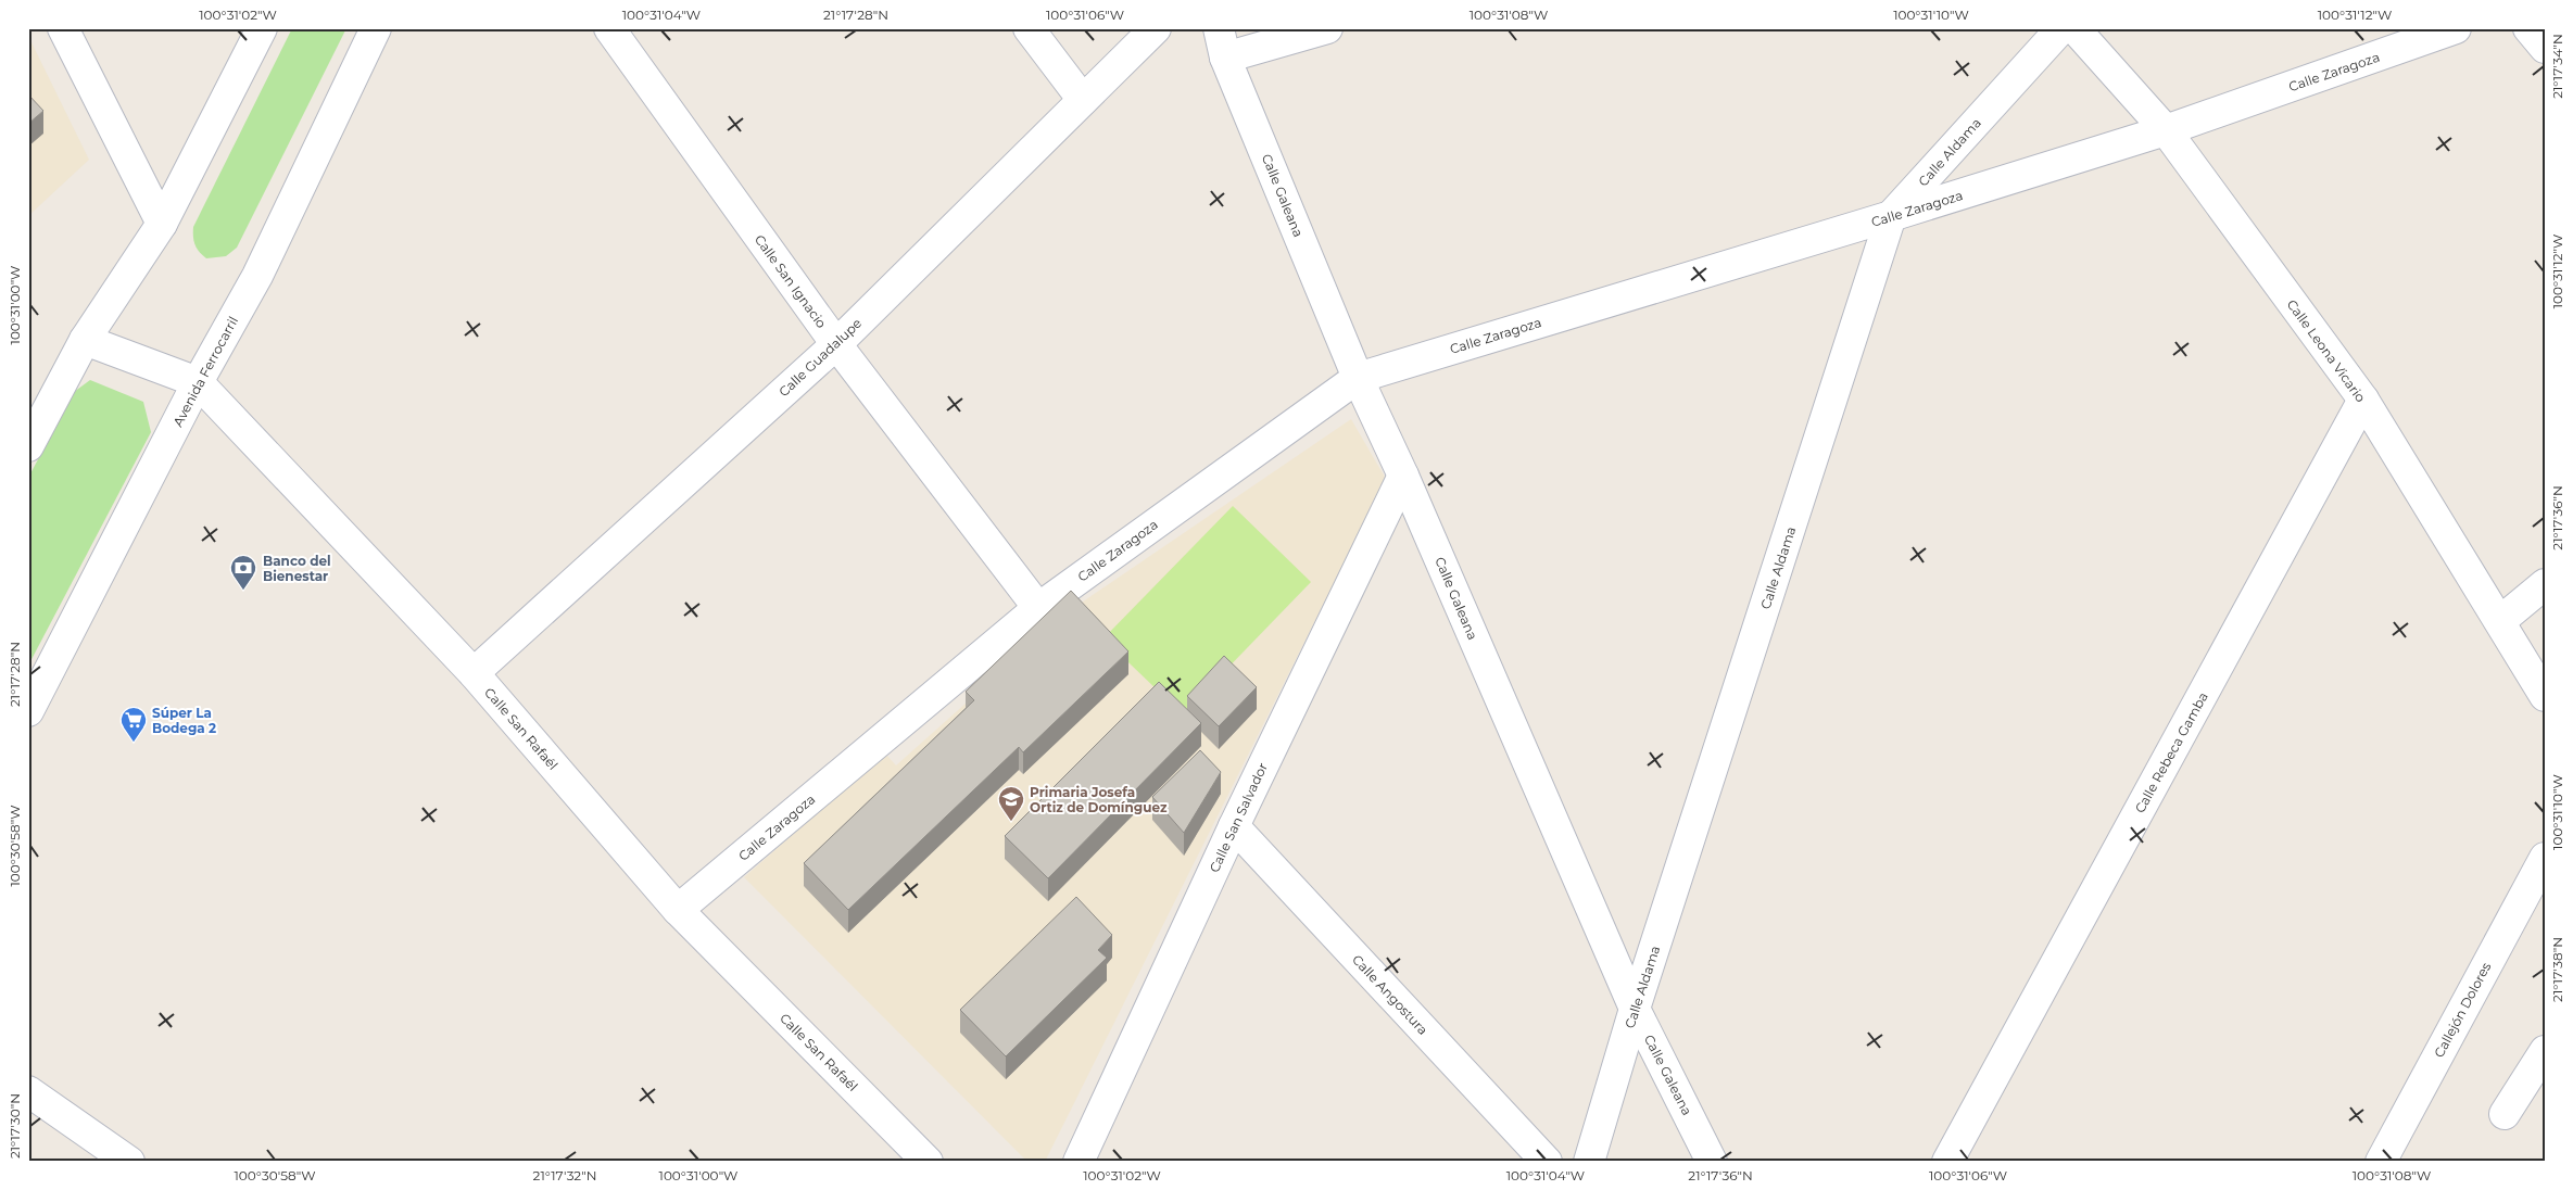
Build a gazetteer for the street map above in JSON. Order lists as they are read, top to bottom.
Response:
{
  "streets": {
    "street": [
      "Calle Zaragoza",
      "Calle Aldama",
      "Calle Galeana",
      "Calle San Ignacio",
      "Calle Leona Vicario",
      "Calle Guadalupe",
      "Avenida Ferrocarril",
      "Calle San Rafaél",
      "Calle Rebeca Gamba",
      "Calle San Salvador",
      "Calle Angostura",
      "Callejón Dolores"
    ]
  },
  "crossings": [
    ["Calle Zaragoza", "Calle Aldama"],
    ["Calle Zaragoza", "Calle Galeana"],
    ["Calle Zaragoza", "Calle San Ignacio"],
    ["Calle Zaragoza", "Calle Leona Vicario"],
    ["Calle Zaragoza", "Calle San Rafaél"],
    ["Calle Aldama", "Calle Galeana"],
    ["Calle Galeana", "Calle San Salvador"],
    ["Calle San Ignacio", "Calle Guadalupe"],
    ["Calle Leona Vicario", "Calle Rebeca Gamba"],
    ["Calle Guadalupe", "Calle San Rafaél"],
    ["Avenida Ferrocarril", "Calle San Rafaél"],
    ["Calle San Salvador", "Calle Angostura"]
  ],
  "places": {
    "bank": ["Banco del Bienestar"],
    "supermarket": ["Súper La Bodega 2"],
    "school or university": ["Primaria Josefa Ortiz de Domínguez"]
  },
  "coordinates": [
    "100°31'02\"W",
    "100°31'04\"W",
    "21°17'28\"N",
    "100°31'06\"W",
    "100°31'08\"W",
    "100°31'10\"W",
    "100°31'12\"W",
    "21°17'34\"N",
    "100°31'00\"W",
    "21°17'36\"N",
    "100°30'58\"W",
    "21°17'38\"N",
    "21°17'30\"N",
    "21°17'32\"N"
  ]
}
